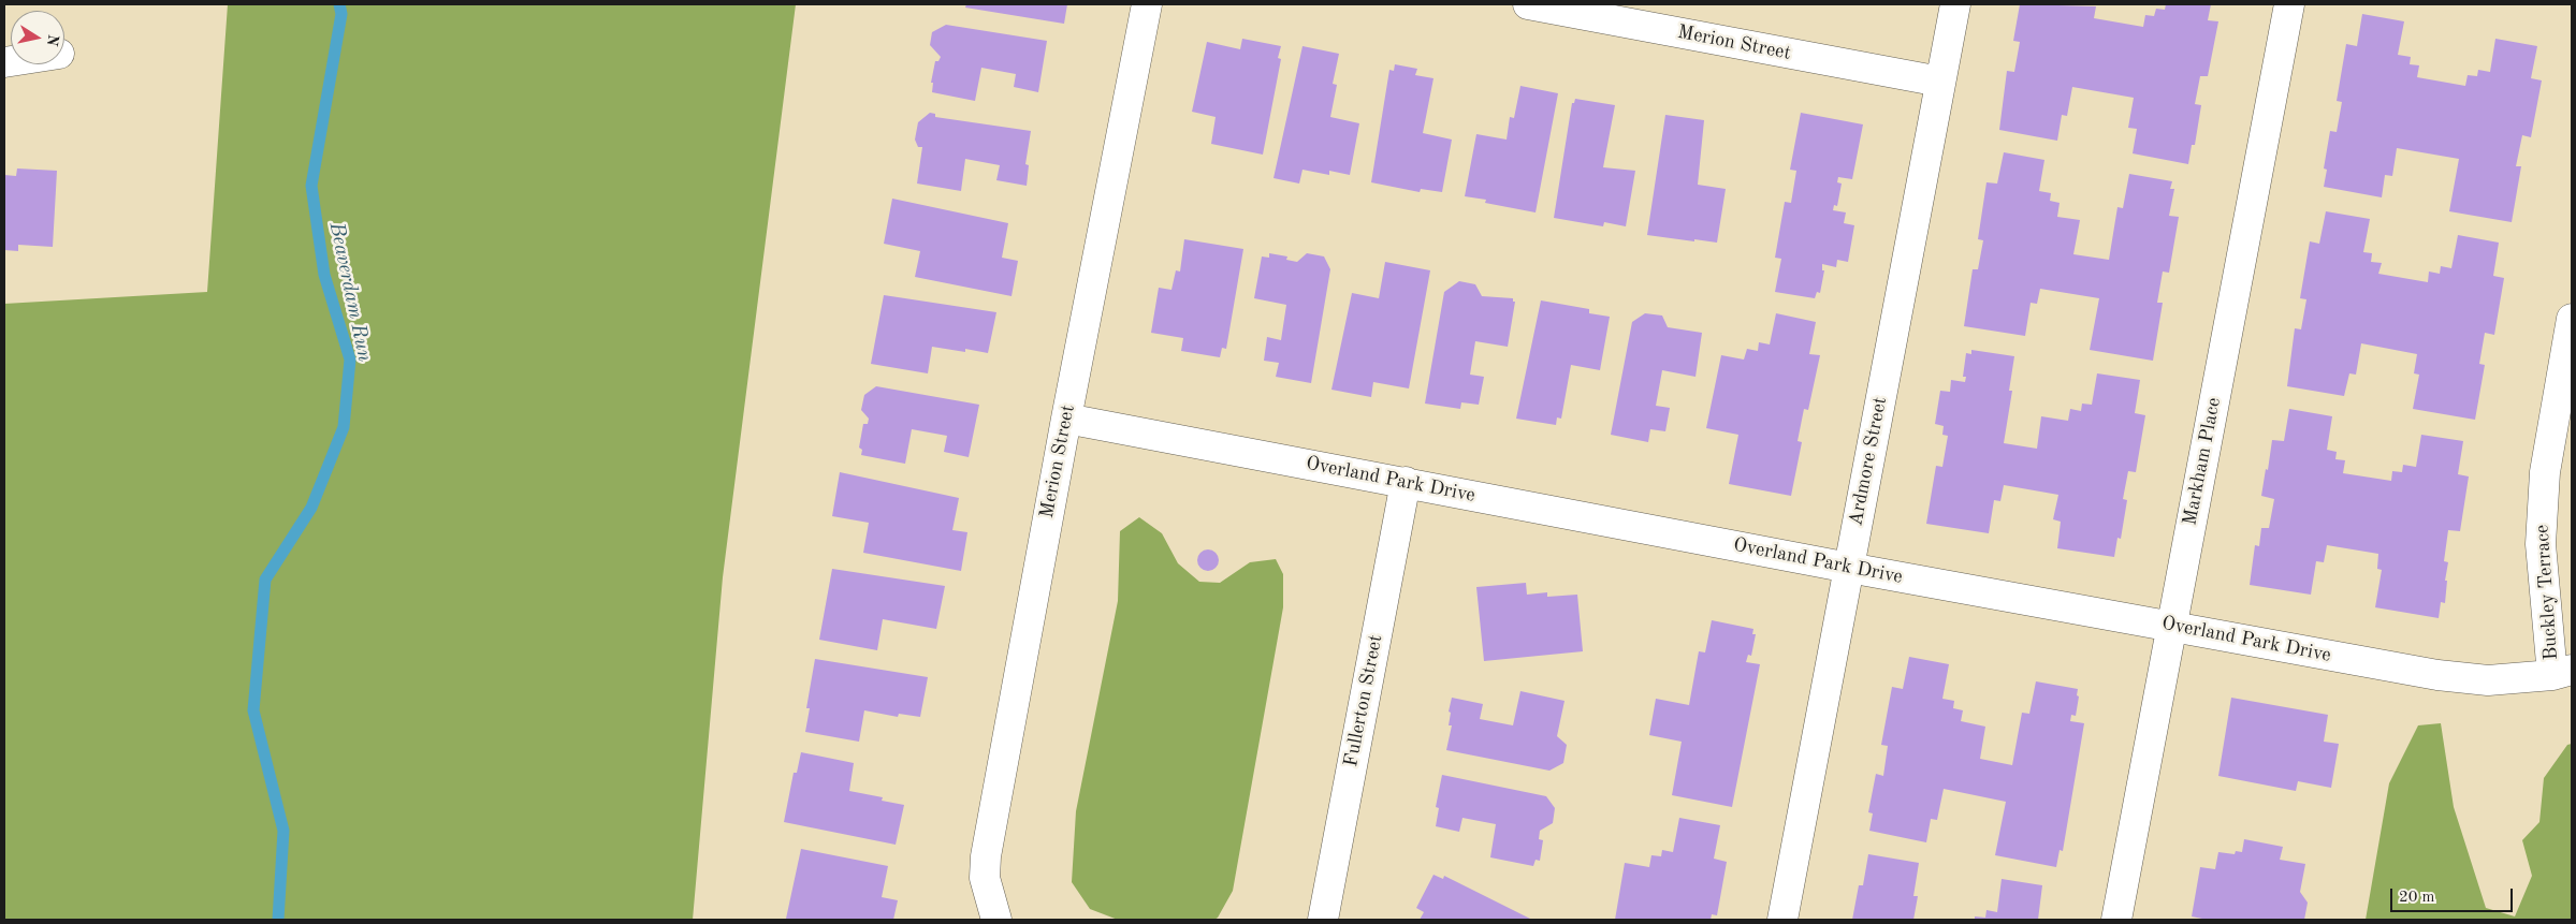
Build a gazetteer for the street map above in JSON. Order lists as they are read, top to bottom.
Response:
{
  "streets": {
    "street": [
      "Merion Street",
      "Ardmore Street",
      "Markham Place",
      "Overland Park Drive",
      "Buckley Terrace",
      "Fullerton Street"
    ]
  },
  "crossings": [
    ["Merion Street", "Ardmore Street"],
    ["Merion Street", "Overland Park Drive"],
    ["Ardmore Street", "Overland Park Drive"],
    ["Markham Place", "Overland Park Drive"],
    ["Overland Park Drive", "Buckley Terrace"],
    ["Overland Park Drive", "Fullerton Street"]
  ],
  "water": ["Beaverdam Run"],
  "scale_bar": "20 m",
  "north": "right"
}
